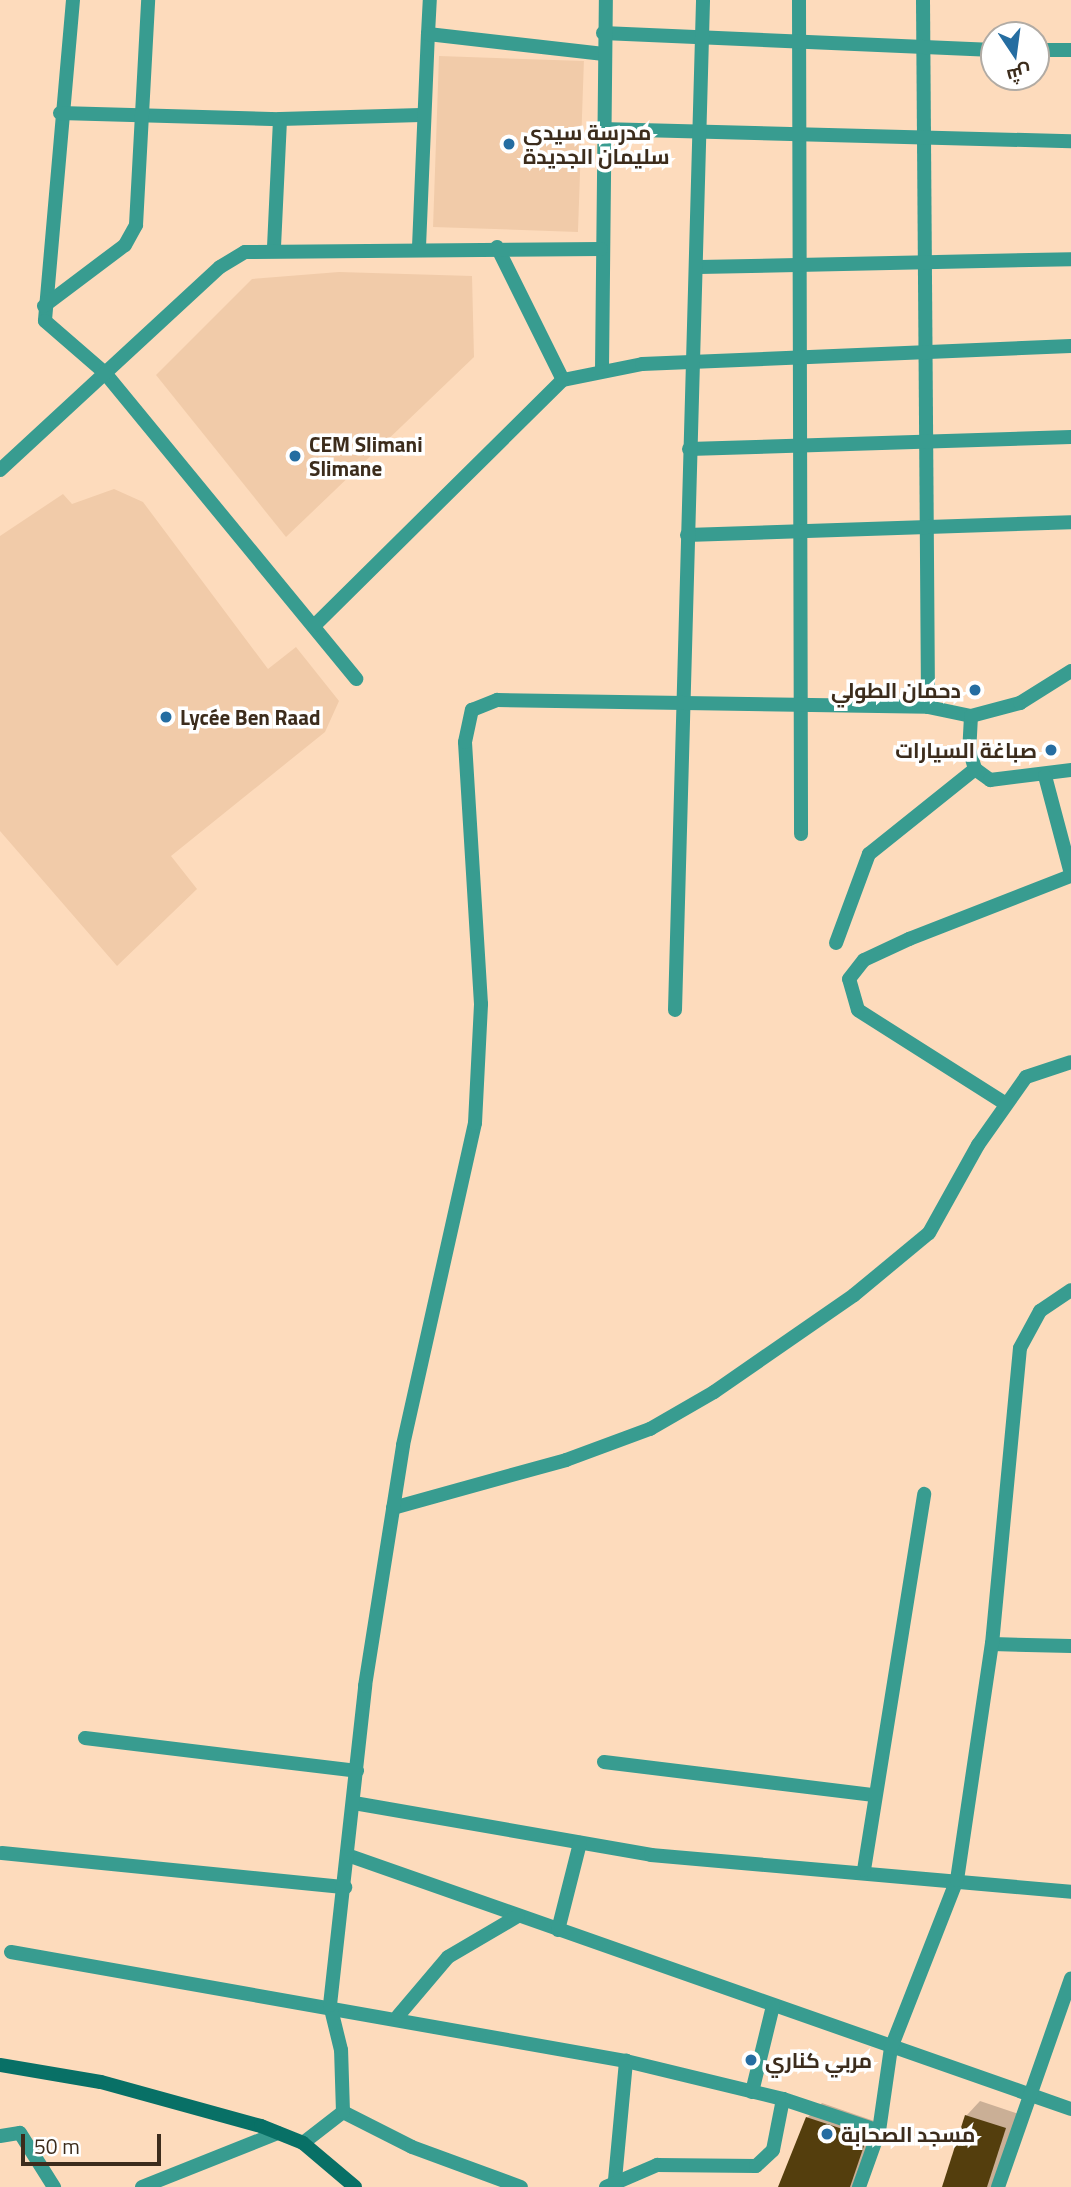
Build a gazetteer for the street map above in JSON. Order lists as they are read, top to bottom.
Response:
{
  "places": [
    "مدرسة سيدي سليمان الجديدة",
    "CEM Slimani Slimane",
    "دحمان الطولي",
    "Lycée Ben Raad",
    "صباغة السيارات",
    "مربي كناري",
    "مسجد الصحابة"
  ],
  "scale_bar": "50 m",
  "north": "bottom"
}
